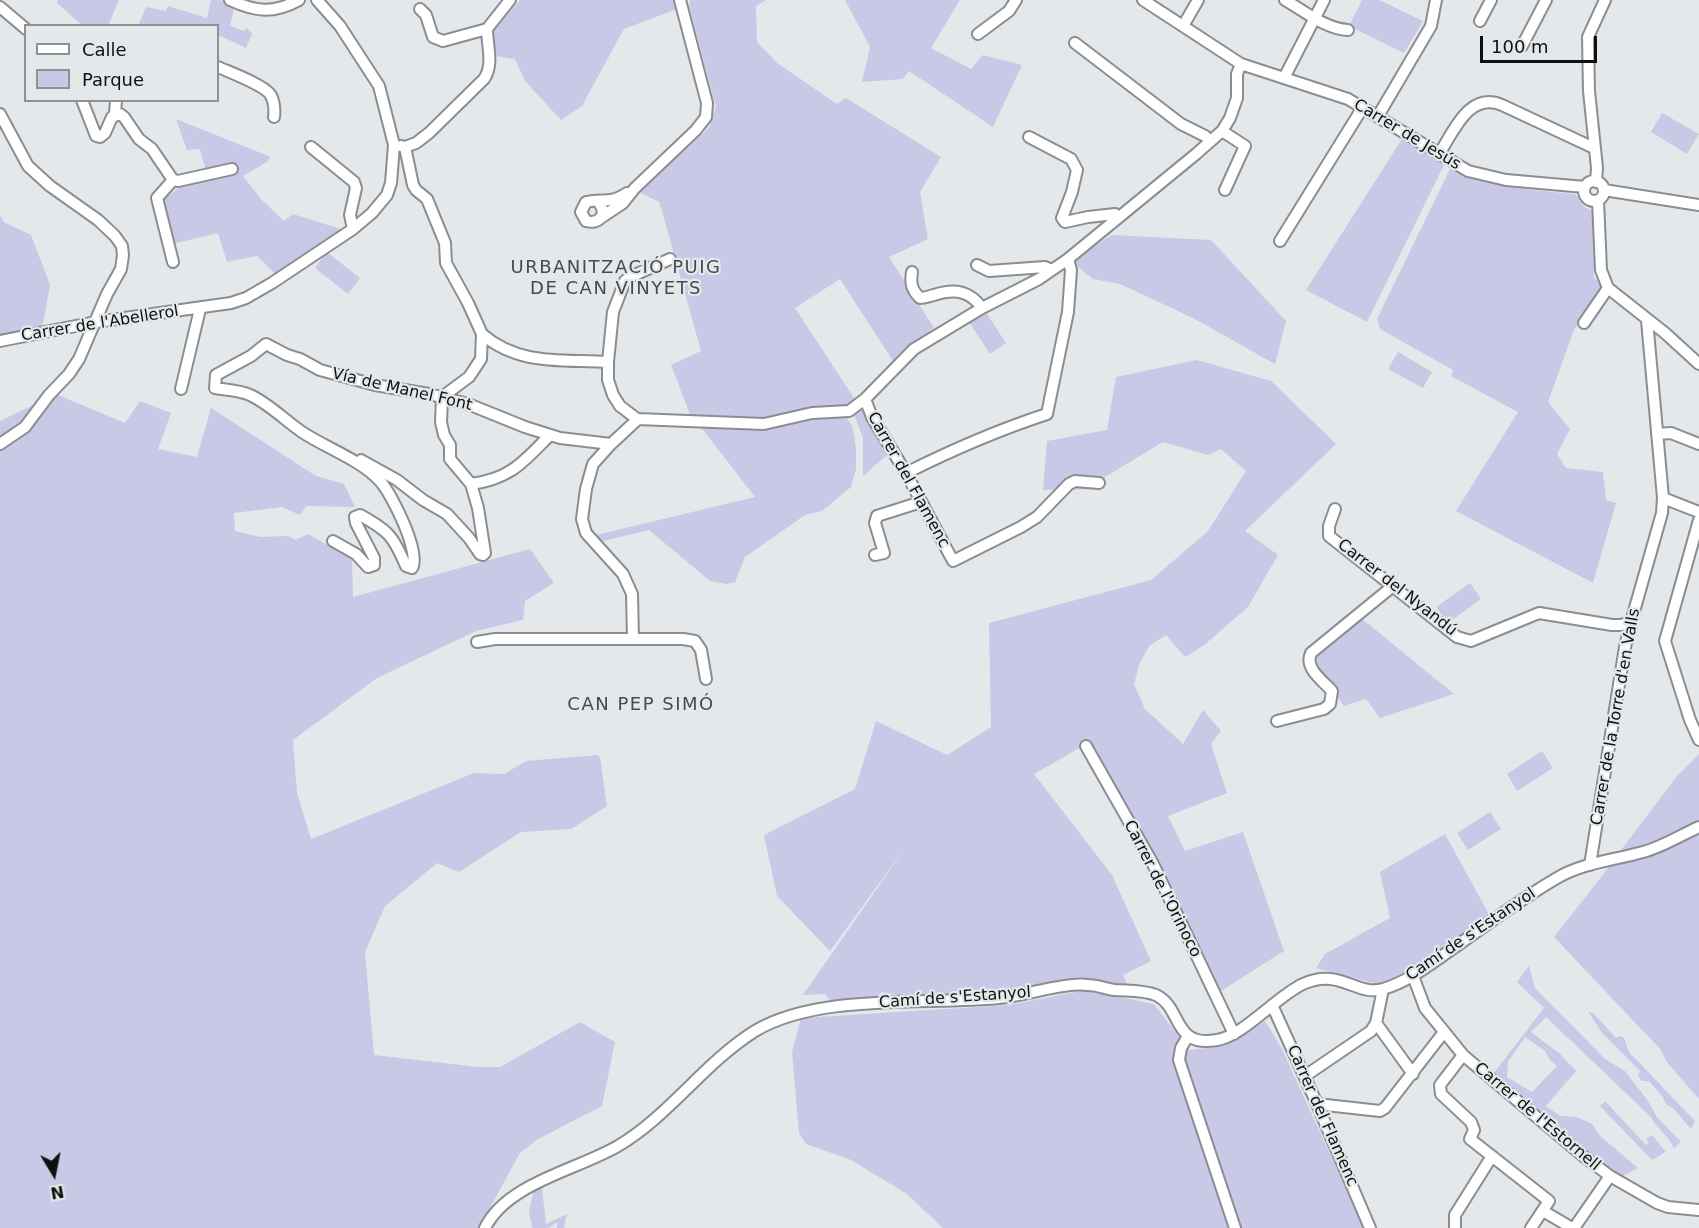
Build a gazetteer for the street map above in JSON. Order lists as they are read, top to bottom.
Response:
{
  "streets": {
    "street": [
      "Carrer de Jesús",
      "Carrer de l'Abellerol",
      "Vía de Manel Font",
      "Carrer del Flamenc",
      "Carrer del Nyandú",
      "Carrer de la Torre d'en Valls",
      "Carrer de l'Orinoco",
      "Camí de s'Estanyol",
      "Carrer de l'Estornell"
    ]
  },
  "crossings": [
    ["Carrer del Nyandú", "Carrer de la Torre d'en Valls"],
    ["Carrer de la Torre d'en Valls", "Camí de s'Estanyol"],
    ["Camí de s'Estanyol", "Carrer de l'Estornell"]
  ],
  "districts": ["URBANITZACIÓ PUIG DE CAN VINYETS", "CAN PEP SIMÓ"],
  "legend": ["Calle", "Parque"],
  "scale_bar": "100 m",
  "north": "bottom"
}
